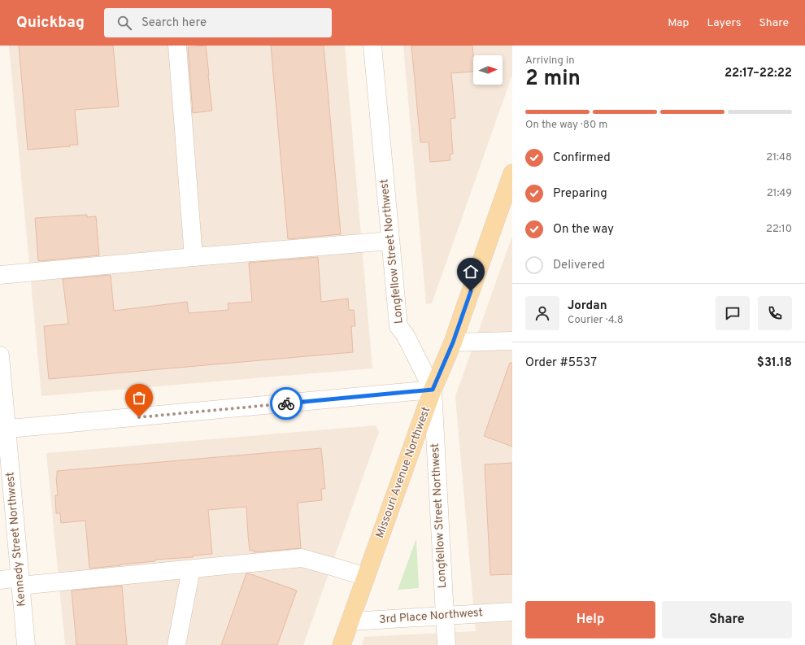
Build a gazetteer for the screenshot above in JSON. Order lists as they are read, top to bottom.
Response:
{
  "streets": {
    "main road": ["Missouri Avenue Northwest"],
    "street": ["Longfellow Street Northwest", "Kennedy Street Northwest", "3rd Place Northwest"]
  },
  "crossings": [
    ["Longfellow Street Northwest", "Missouri Avenue Northwest"],
    ["Longfellow Street Northwest", "3rd Place Northwest"],
    ["Missouri Avenue Northwest", "3rd Place Northwest"]
  ],
  "north": "right",
  "page": {
    "header": "Quickbag",
    "search": "Search here",
    "nav": ["Map", "Layers", "Share"],
    "heading": ["2 min", "Arriving in", "22:17–22:22"],
    "panel": [
      "Jordan",
      "Courier · 4.8",
      "Order #5537",
      "$31.18"
    ],
    "bar": "On the way · 80 m",
    "list": [
      ["Confirmed", "21:48"],
      ["Preparing", "21:49"],
      ["On the way", "22:10"],
      "Delivered"
    ],
    "buttons": ["Help", "Share"]
  }
}
